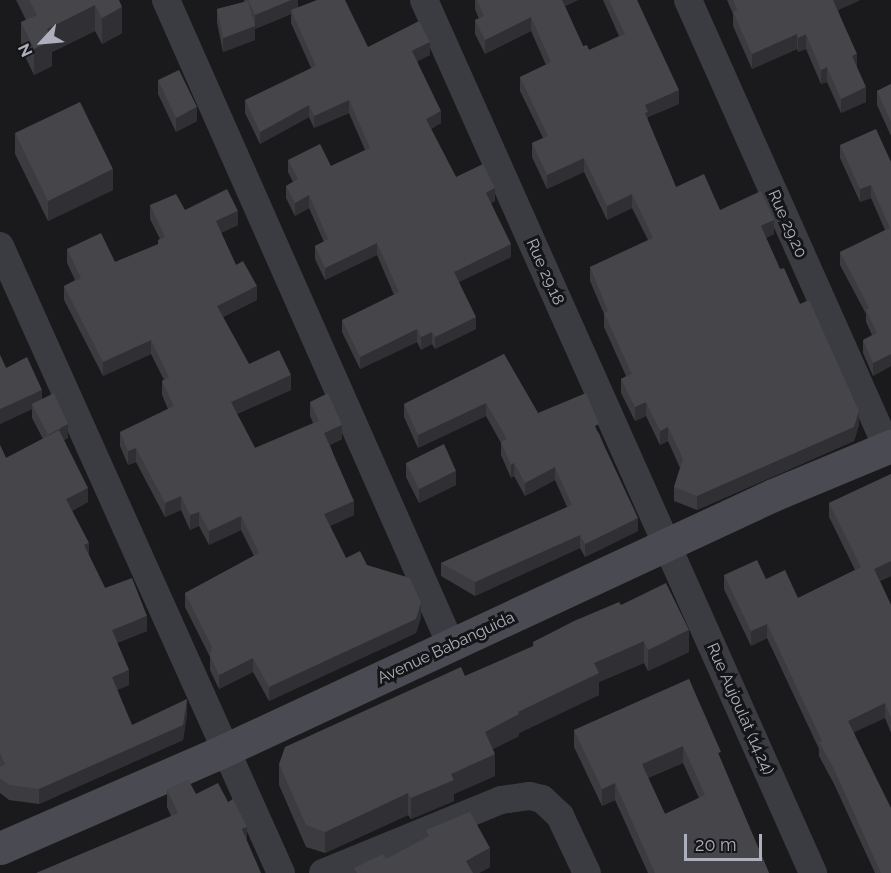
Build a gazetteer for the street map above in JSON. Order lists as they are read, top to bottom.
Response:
{
  "streets": {
    "street": [
      "Rue 29.20",
      "Rue 29.18",
      "Avenue Babanguida",
      "Rue Aujoulat (14.24)"
    ]
  },
  "crossings": [
    ["Rue 29.20", "Avenue Babanguida"],
    ["Rue 29.18", "Avenue Babanguida"],
    ["Rue 29.18", "Rue Aujoulat (14.24)"],
    ["Avenue Babanguida", "Rue Aujoulat (14.24)"]
  ],
  "scale_bar": "20 m",
  "north": "bottom left"
}
